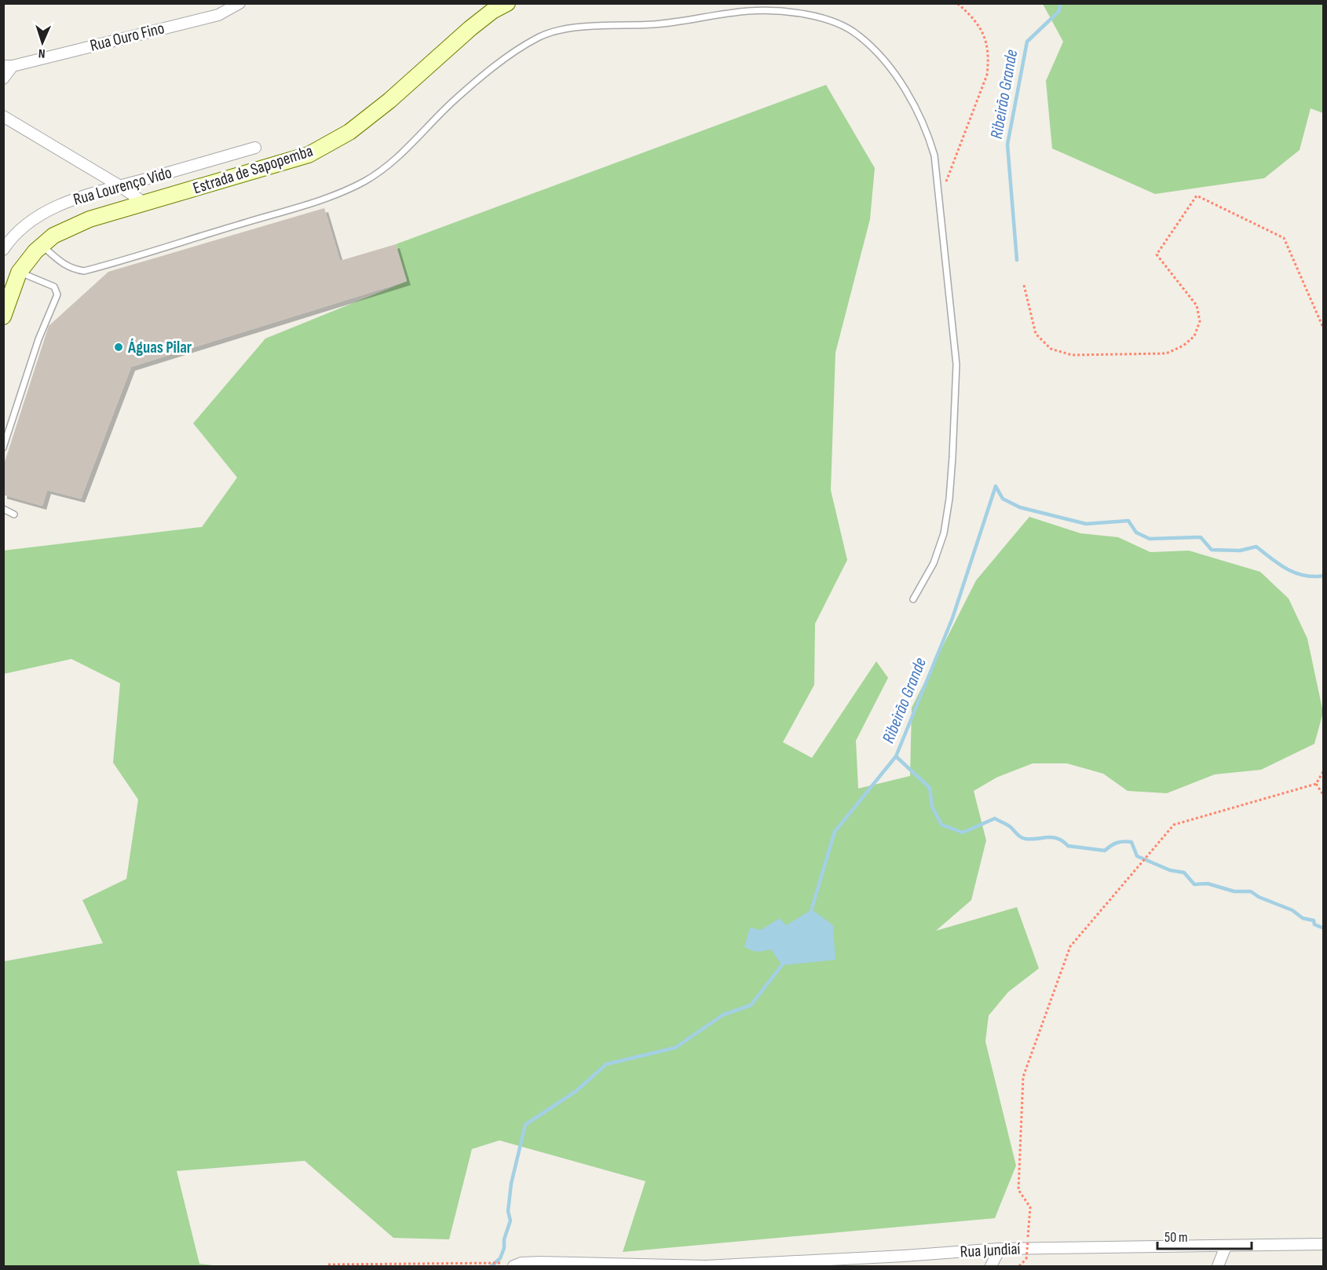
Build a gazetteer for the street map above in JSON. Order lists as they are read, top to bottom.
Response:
{
  "streets": {
    "main road": ["Estrada de Sapopemba"],
    "street": ["Rua Ouro Fino", "Rua Lourenço Vido", "Rua Jundiaí"]
  },
  "water": ["Ribeirão Grande"],
  "places": ["Águas Pilar"],
  "scale_bar": "50 m",
  "north": "bottom"
}
